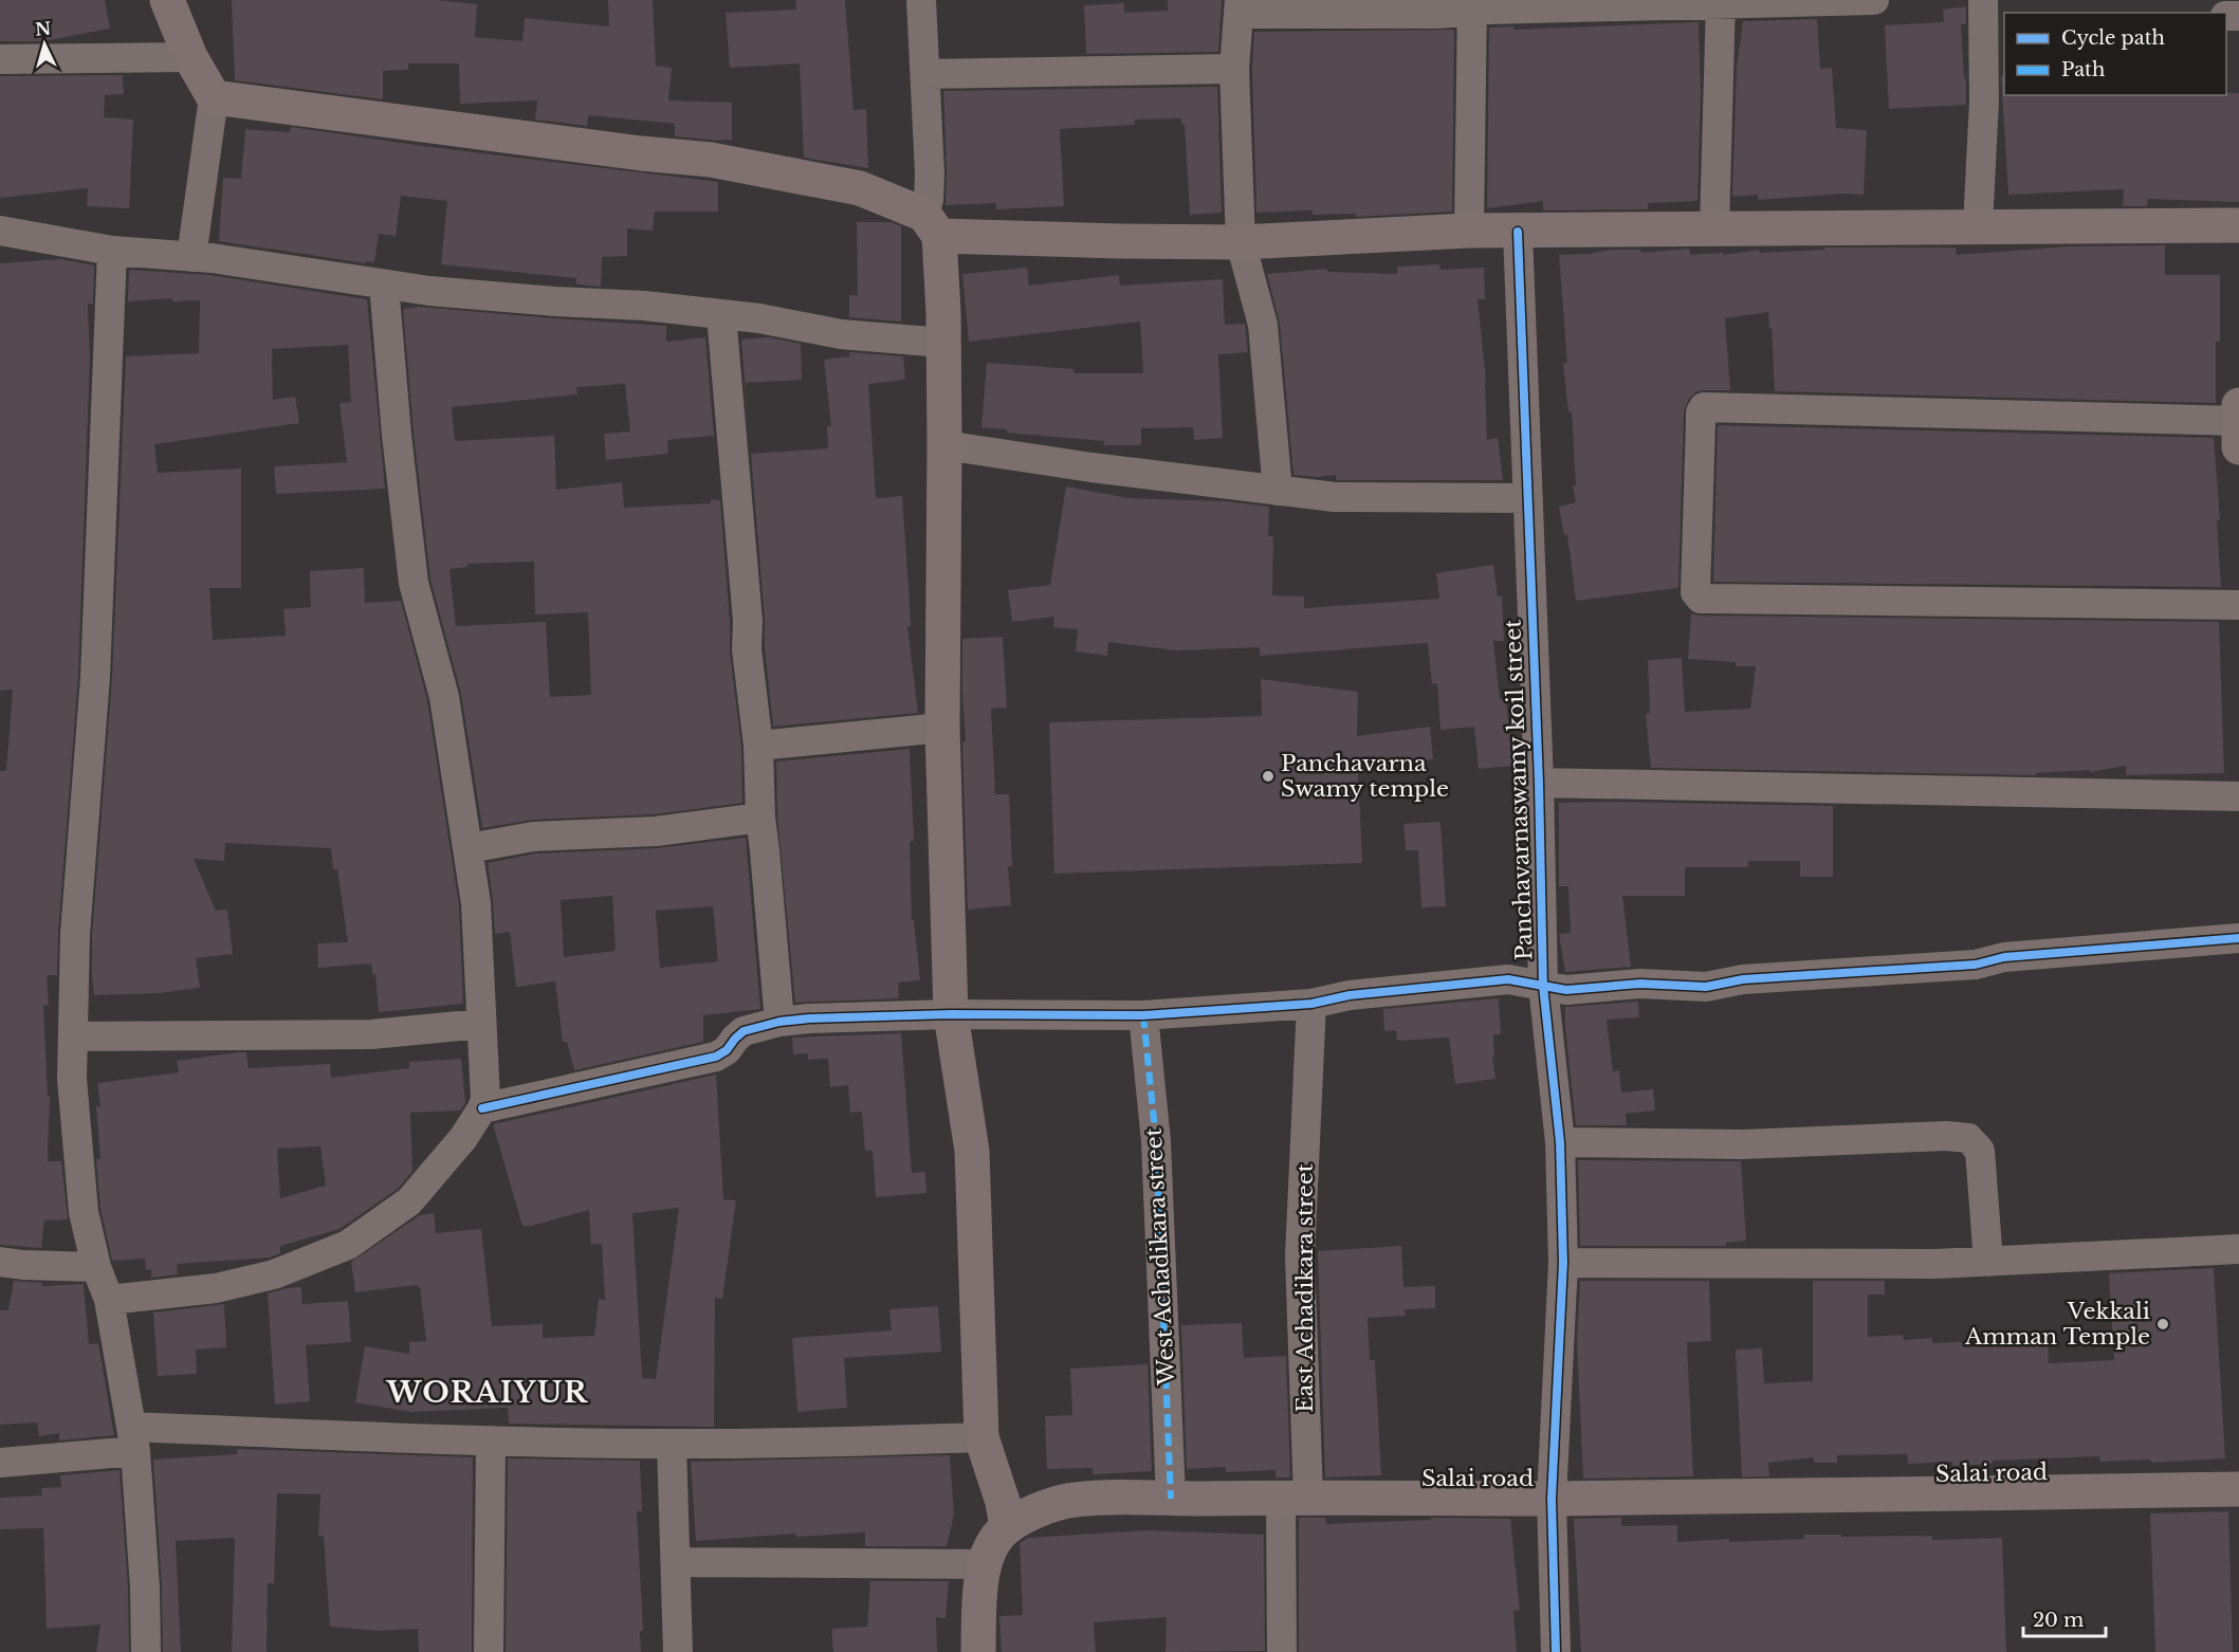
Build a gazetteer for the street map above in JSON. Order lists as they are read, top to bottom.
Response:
{
  "streets": {
    "main road": ["Salai road"],
    "street": ["Panchavarnaswamy koil street", "West Achadikara street", "East Achadikara street"]
  },
  "crossings": [
    ["Panchavarnaswamy koil street", "Salai road"],
    ["West Achadikara street", "Salai road"],
    ["East Achadikara street", "Salai road"]
  ],
  "districts": ["WORAIYUR"],
  "places": ["Panchavarna Swamy temple", "Vekkali Amman Temple"],
  "legend": ["Cycle path", "Path"],
  "scale_bar": "20 m",
  "north": "top"
}
